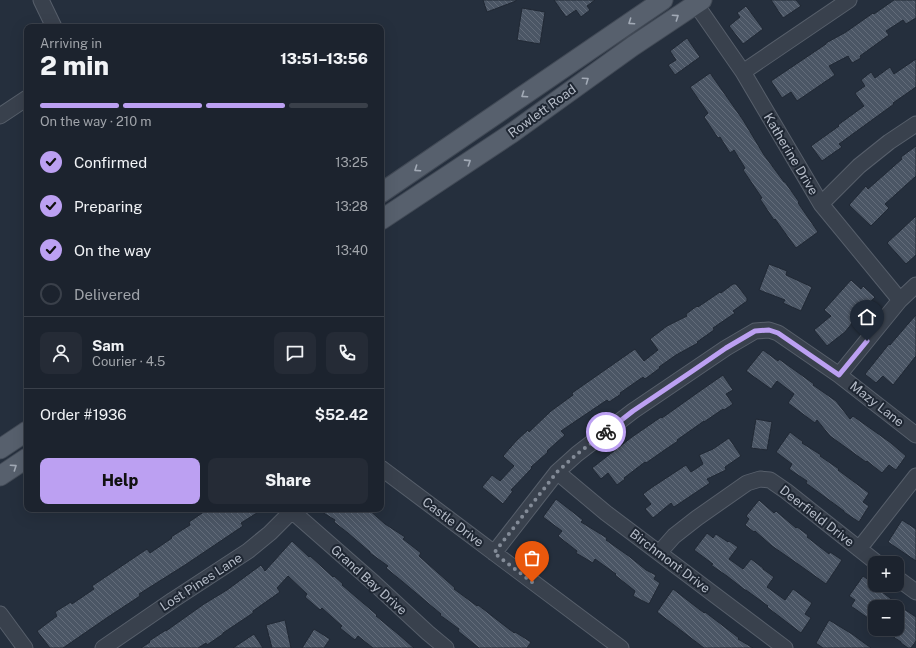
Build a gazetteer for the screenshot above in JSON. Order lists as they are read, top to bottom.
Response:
{
  "streets": {
    "main road": ["Rowlett Road"],
    "street": [
      "Katherine Drive",
      "Mazy Lane",
      "Deerfield Drive",
      "Castle Drive",
      "Birchmont Drive",
      "Grand Bay Drive",
      "Lost Pines Lane"
    ]
  },
  "crossings": [
    ["Rowlett Road", "Katherine Drive"],
    ["Mazy Lane", "Birchmont Drive"],
    ["Deerfield Drive", "Birchmont Drive"]
  ],
  "page": {
    "heading": ["2 min", "Arriving in", "13:51–13:56"],
    "panel": [
      "Sam",
      "Courier · 4.5",
      "Order #1936",
      "$52.42"
    ],
    "bar": "On the way · 210 m",
    "list": [
      ["Confirmed", "13:25"],
      ["Preparing", "13:28"],
      ["On the way", "13:40"],
      "Delivered"
    ],
    "buttons": ["Help", "Share"],
    "map_buttons": ["+", "−"]
  }
}
